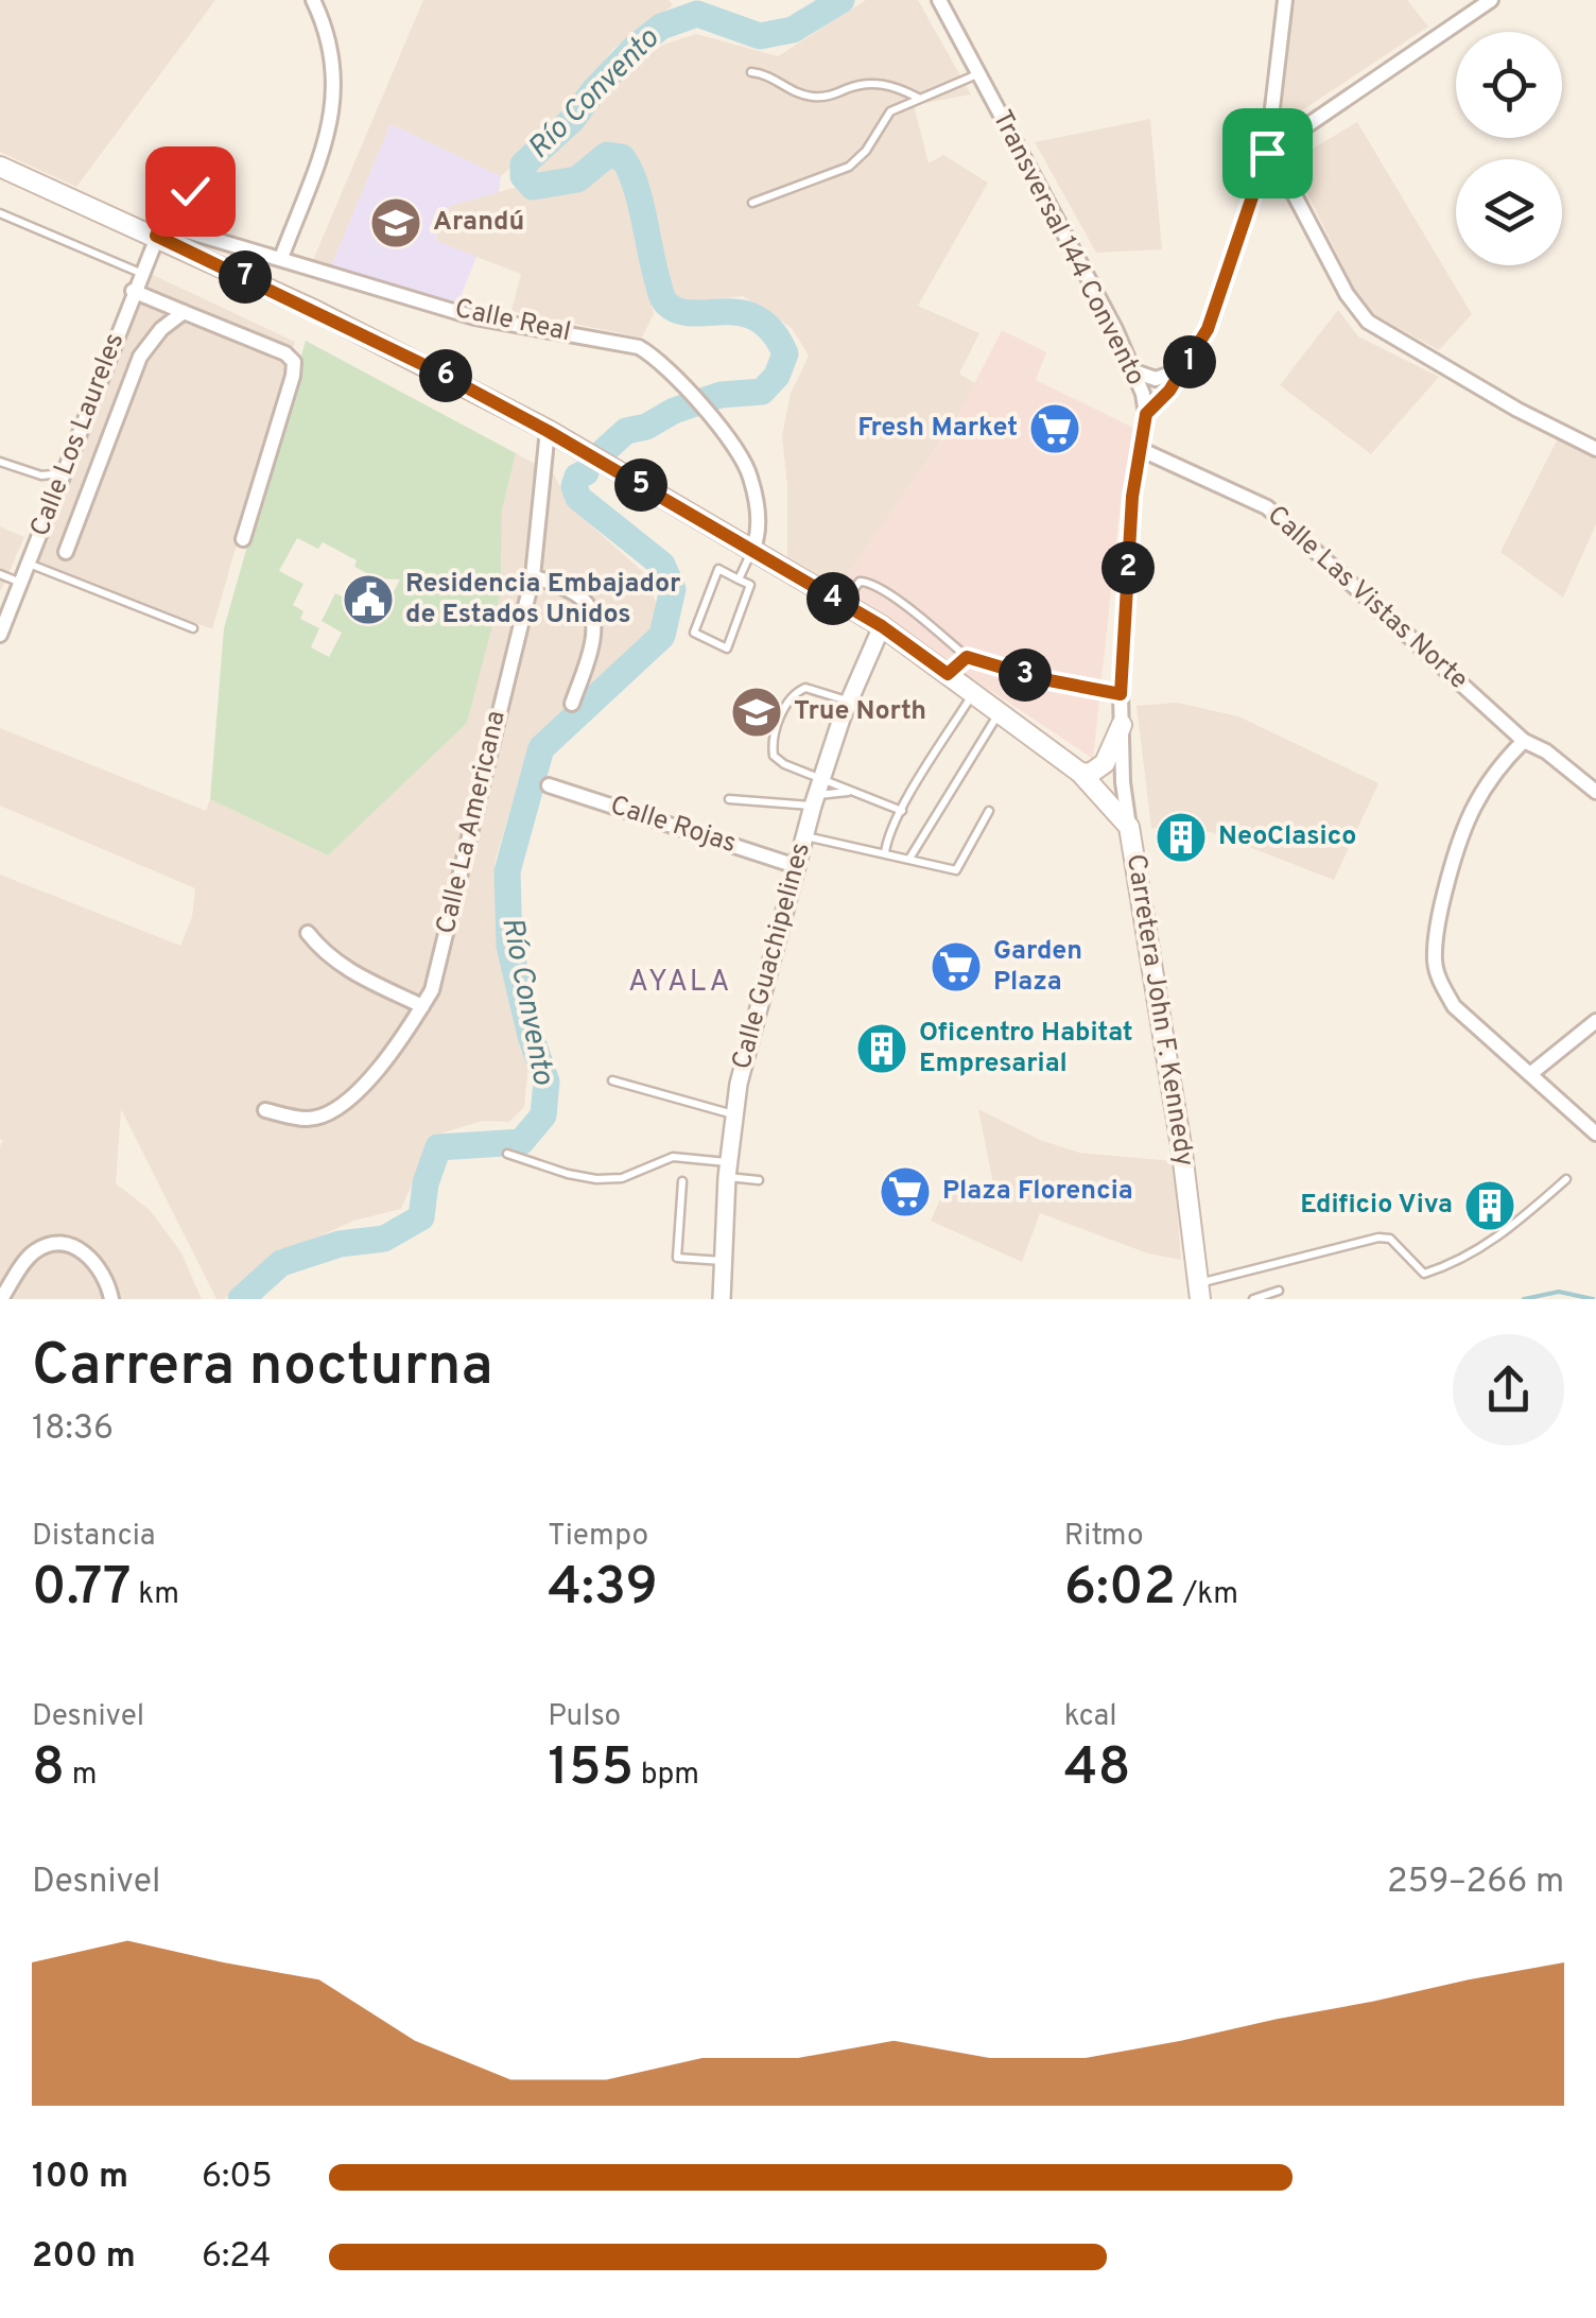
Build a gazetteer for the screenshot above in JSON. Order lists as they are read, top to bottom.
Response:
{
  "streets": {
    "main road": ["Carretera John F. Kennedy"],
    "street": [
      "Transversal 144 Convento",
      "Calle Real",
      "Calle Los Laureles",
      "Calle Las Vistas Norte",
      "Calle La Americana",
      "Calle Rojas",
      "Calle Guachipelines"
    ]
  },
  "crossings": [
    ["Transversal 144 Convento", "Calle Las Vistas Norte"],
    ["Transversal 144 Convento", "Carretera John F. Kennedy"],
    ["Calle Real", "Calle Los Laureles"],
    ["Calle Real", "Carretera John F. Kennedy"],
    ["Calle Los Laureles", "Carretera John F. Kennedy"],
    ["Calle La Americana", "Carretera John F. Kennedy"],
    ["Calle Rojas", "Calle Guachipelines"],
    ["Calle Guachipelines", "Carretera John F. Kennedy"]
  ],
  "districts": ["AYALA"],
  "water": ["Río Convento"],
  "places": {
    "school or university": ["Arandú", "True North"],
    "supermarket": ["Fresh Market", "Garden Plaza", "Plaza Florencia"],
    "public building": ["Residencia Embajador de Estados Unidos"],
    "building": ["NeoClasico", "Oficentro Habitat Empresarial", "Edificio Viva"]
  },
  "page": {
    "pins": [
      "7",
      "1",
      "6",
      "5",
      "2",
      "4",
      "3"
    ],
    "heading": ["Carrera nocturna", "18:36"],
    "stats": [
      ["Distancia", "0.77 km"],
      ["Tiempo", "4:39"],
      ["Ritmo", "6:02 /km"],
      ["Desnivel", "8 m"],
      ["Pulso", "155 bpm"],
      ["kcal", "48"]
    ],
    "chart": ["Desnivel", "259–266 m"],
    "list": [
      {
        "name": "100 m",
        "note": "6:05"
      },
      {
        "name": "200 m",
        "note": "6:24"
      }
    ]
  }
}
